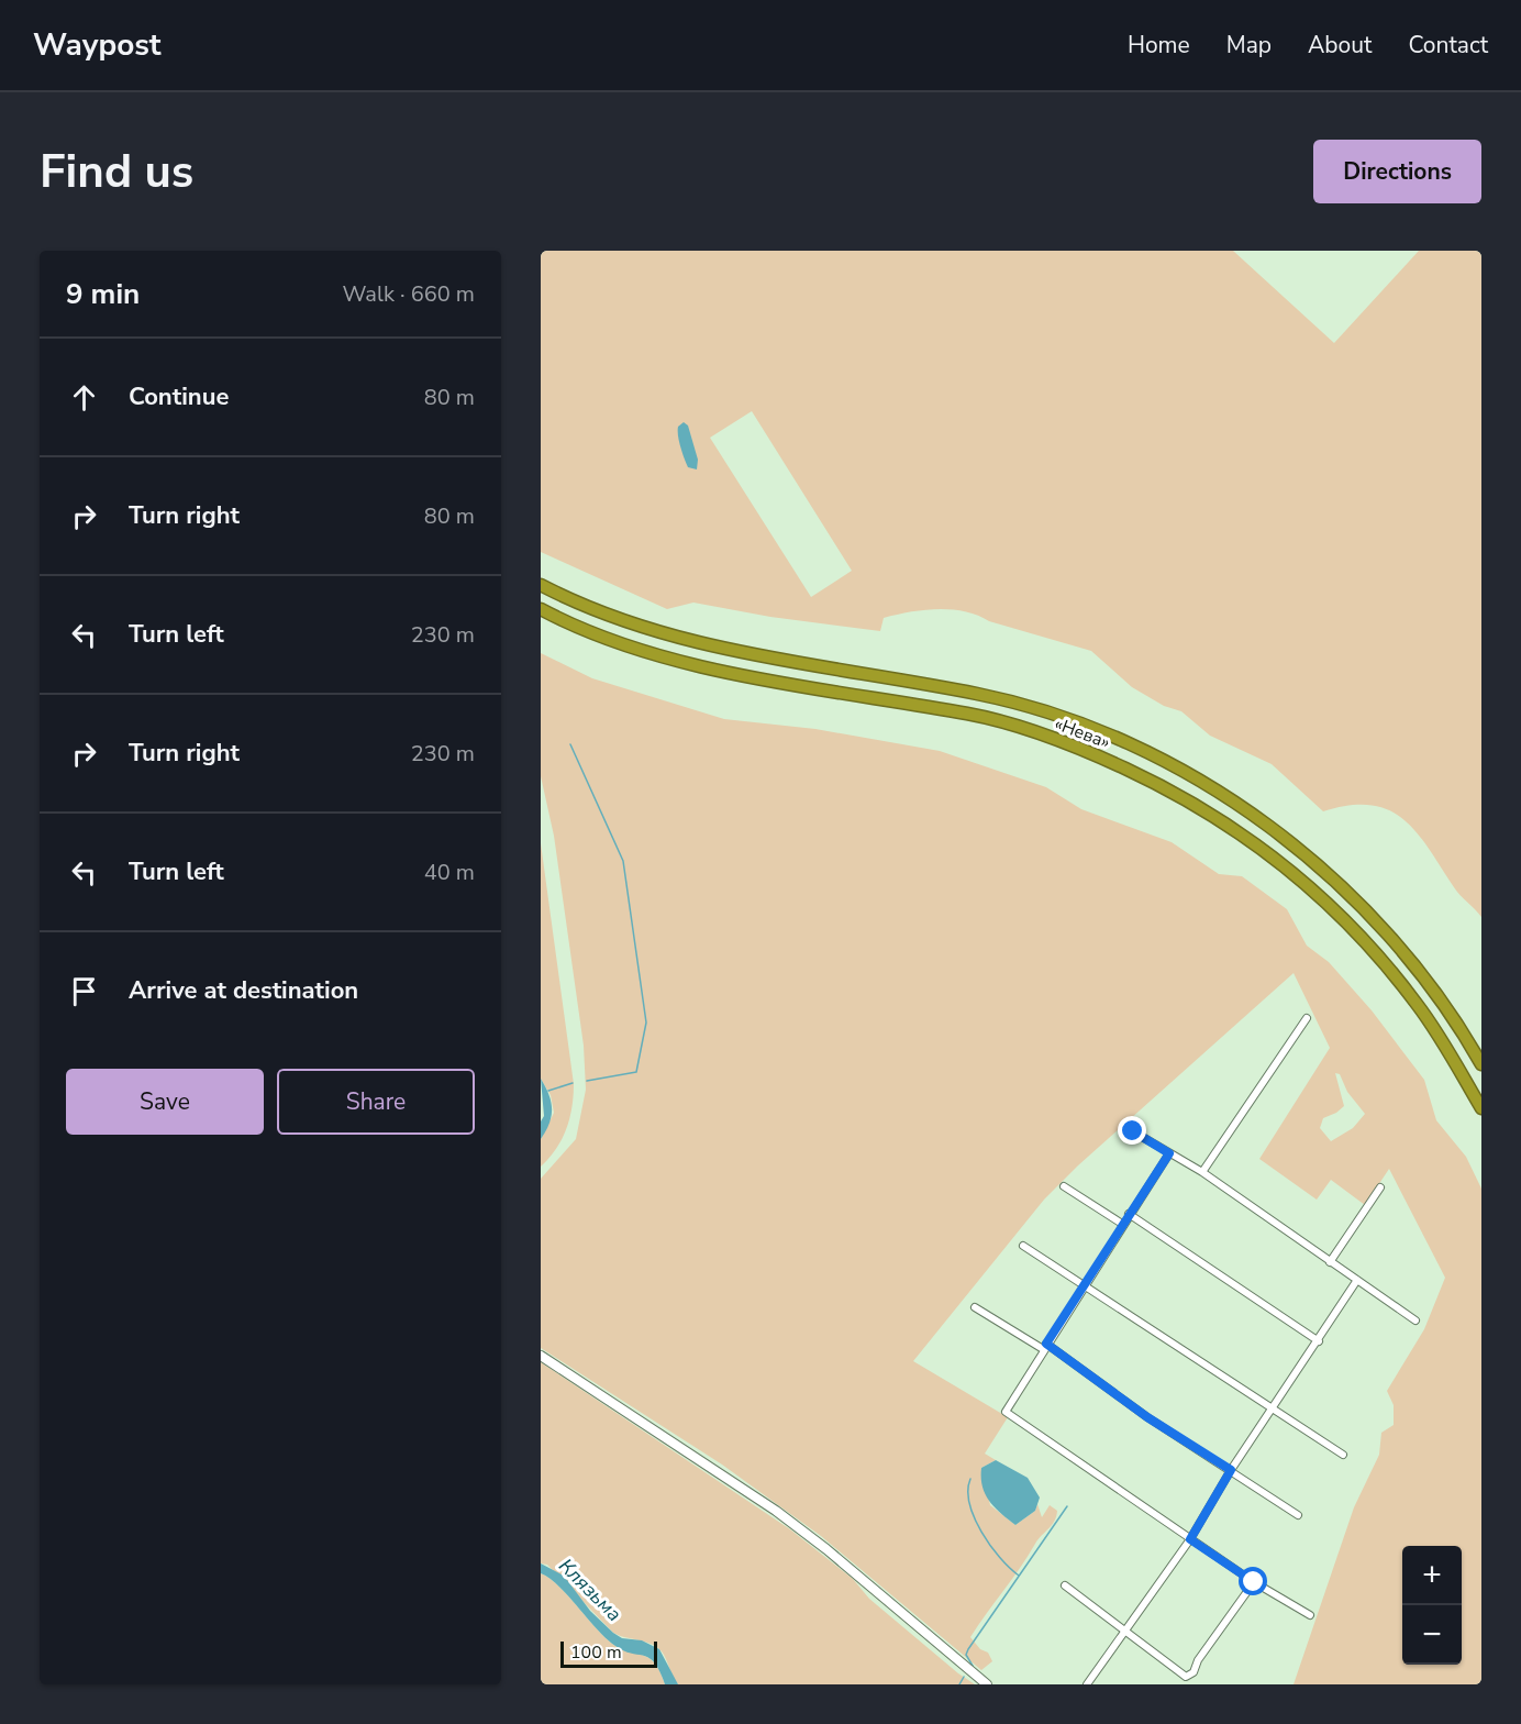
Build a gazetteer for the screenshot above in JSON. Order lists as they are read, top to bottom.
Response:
{
  "streets": {
    "highway": ["«Нева»"]
  },
  "water": ["Клязьма"],
  "scale_bar": "100 m",
  "page": {
    "header": "Waypost",
    "nav": [
      "Home",
      "Map",
      "About",
      "Contact"
    ],
    "buttons": [
      "Directions",
      ["Save", "Share"]
    ],
    "title": "Find us",
    "heading": ["9 min", "Walk · 660 m"],
    "list": [
      ["Continue", "80 m"],
      ["Turn right", "80 m"],
      ["Turn left", "230 m"],
      ["Turn right", "230 m"],
      ["Turn left", "40 m"],
      "Arrive at destination"
    ],
    "map_buttons": ["+", "−"],
    "scale": "100 m"
  }
}
